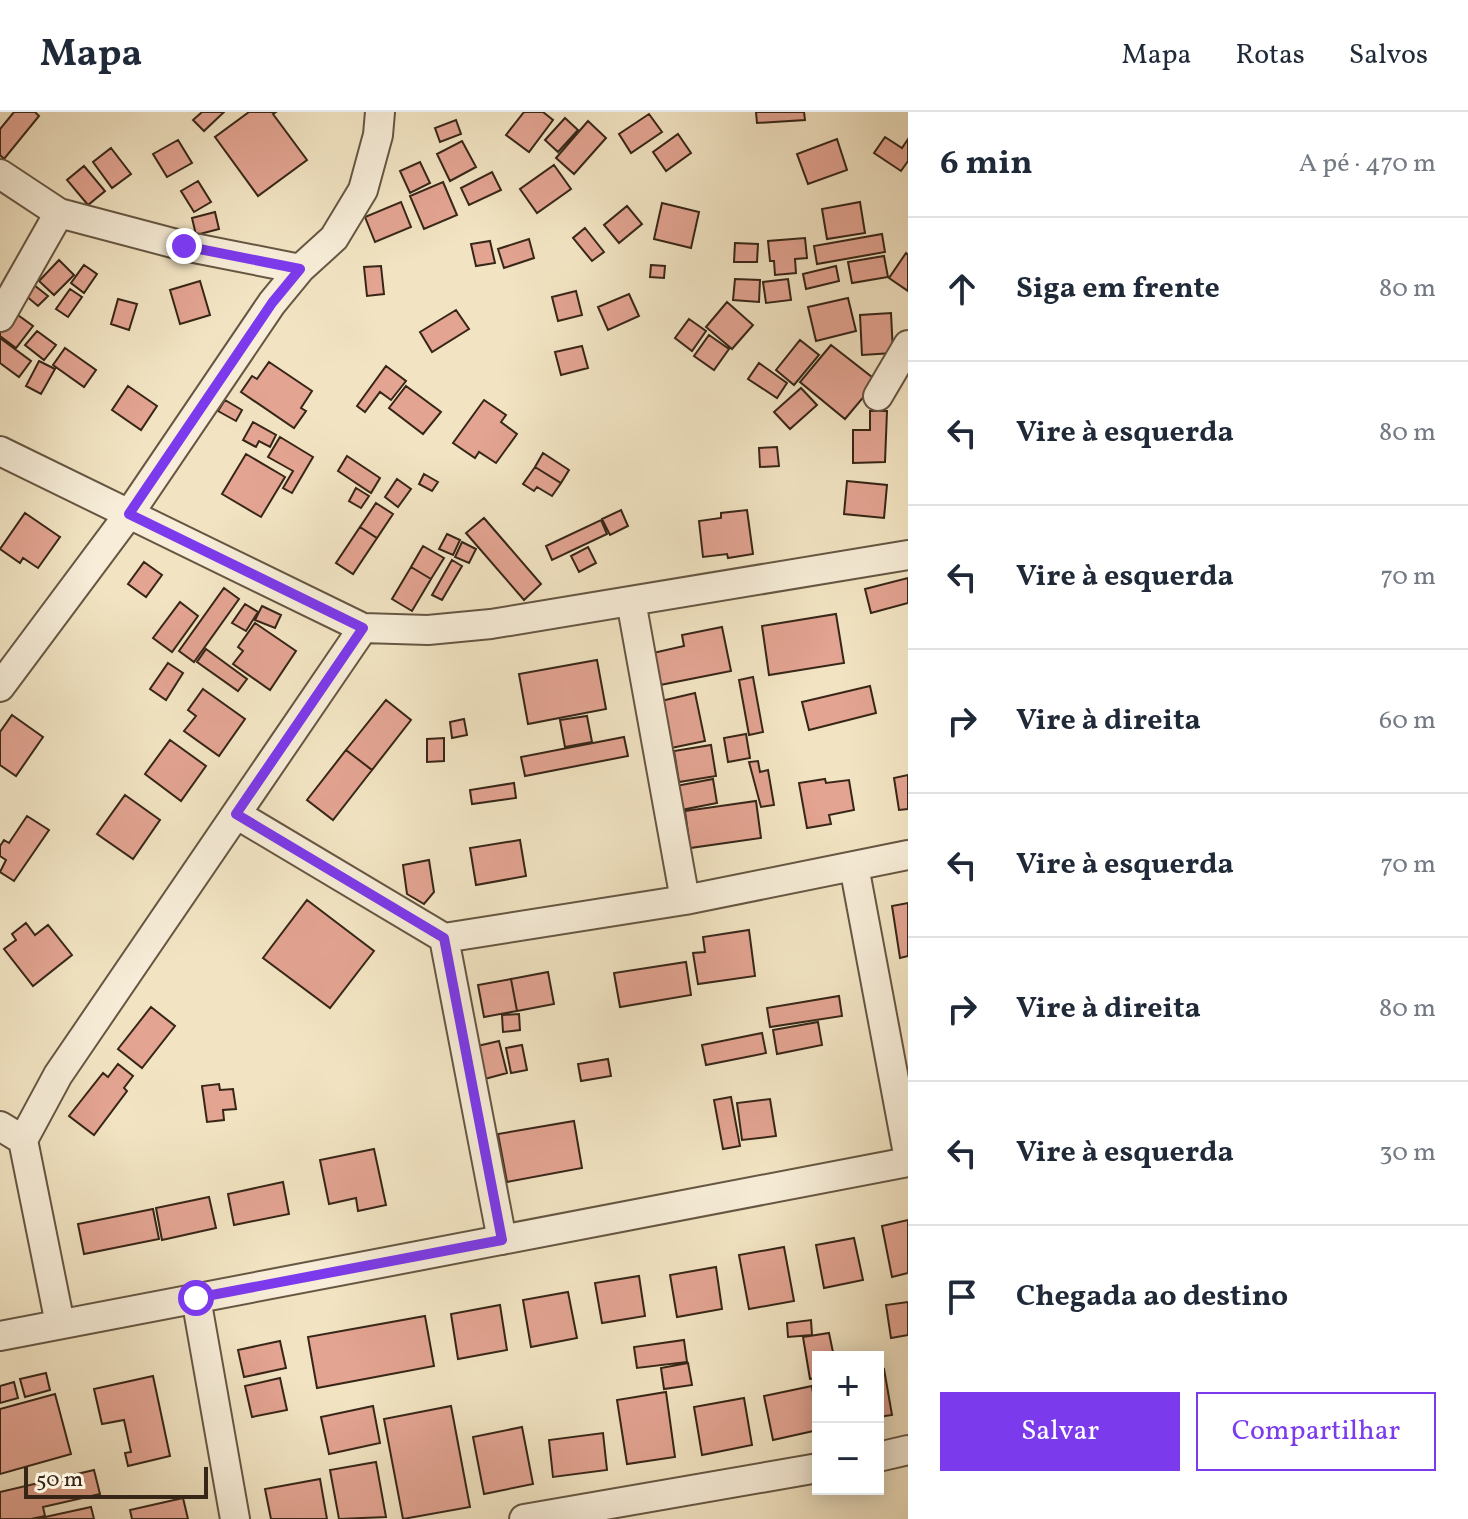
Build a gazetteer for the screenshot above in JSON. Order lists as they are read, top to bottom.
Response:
{
  "scale_bar": "50 m",
  "page": {
    "header": "Mapa",
    "nav": ["Mapa", "Rotas", "Salvos"],
    "heading": ["6 min", "A pé · 470 m"],
    "list": [
      ["Siga em frente", "80 m"],
      ["Vire à esquerda", "80 m"],
      ["Vire à esquerda", "70 m"],
      ["Vire à direita", "60 m"],
      ["Vire à esquerda", "70 m"],
      ["Vire à direita", "80 m"],
      ["Vire à esquerda", "30 m"],
      "Chegada ao destino"
    ],
    "map_buttons": ["+", "−"],
    "buttons": ["Salvar", "Compartilhar"],
    "scale": "50 m"
  }
}
